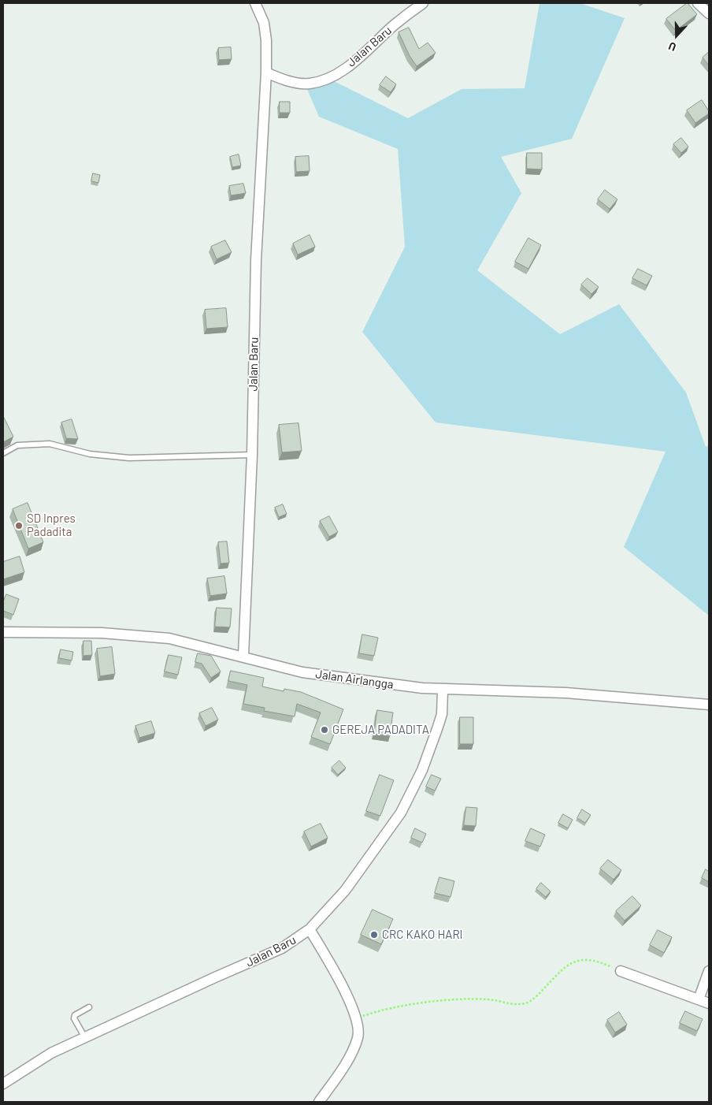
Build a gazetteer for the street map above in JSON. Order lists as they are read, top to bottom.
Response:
{
  "streets": {
    "street": ["Jalan Baru", "Jalan Airlangga"]
  },
  "crossings": [
    ["Jalan Baru", "Jalan Airlangga"]
  ],
  "places": ["SD Inpres Padadita", "GEREJA PADADITA", "CRC KAKO HARI"],
  "north": "bottom"
}
